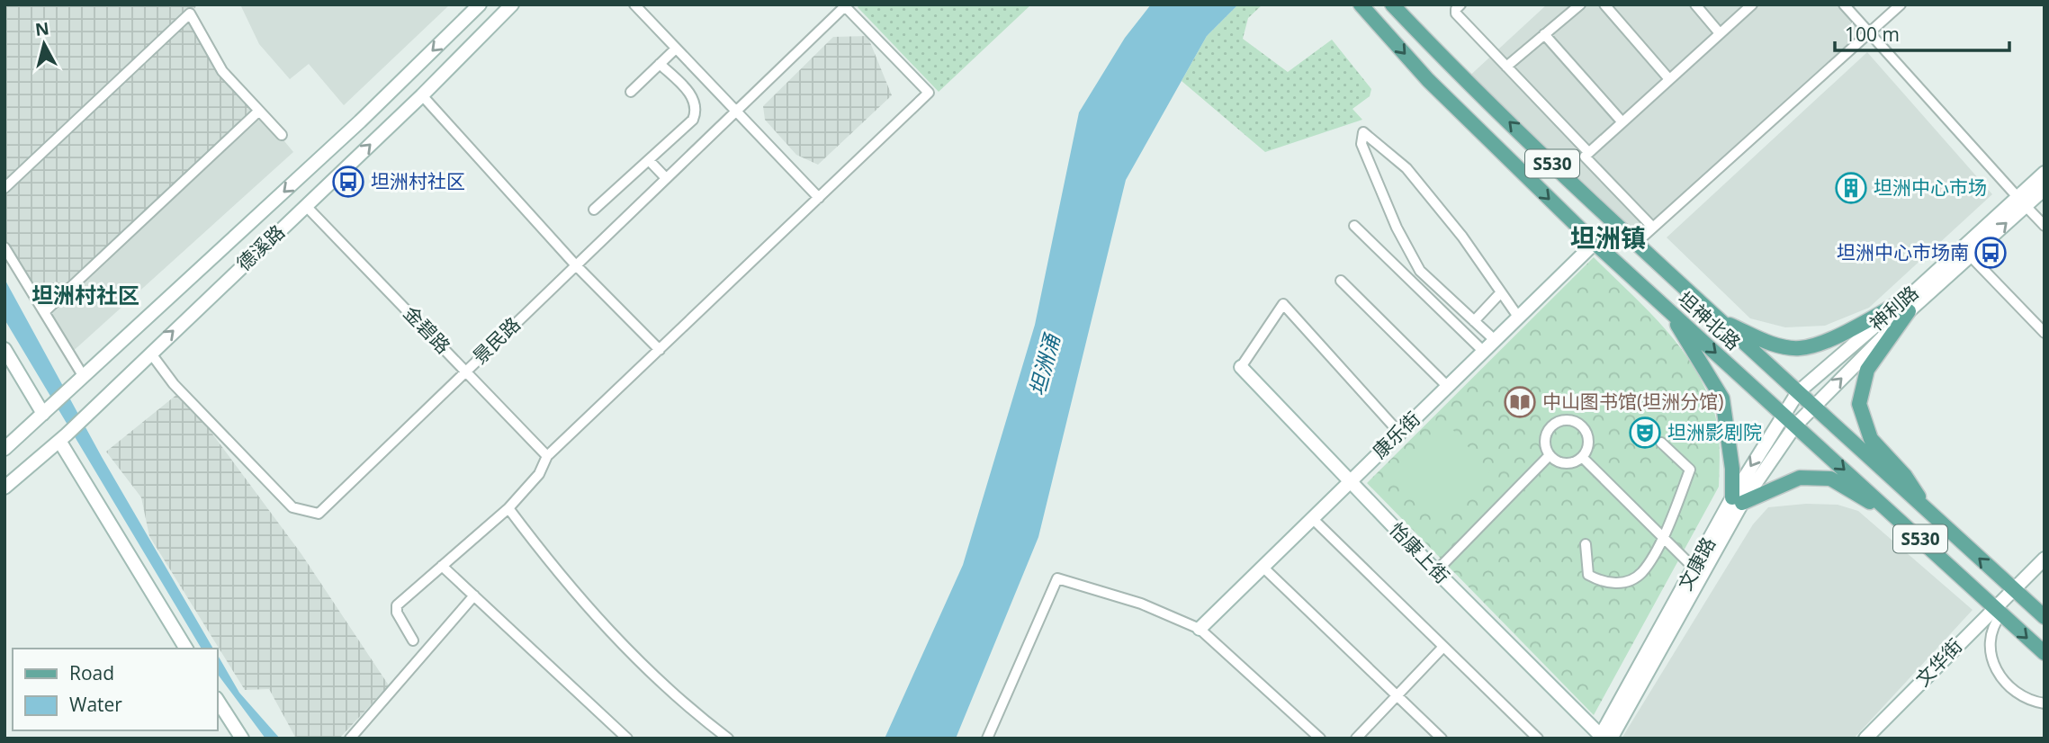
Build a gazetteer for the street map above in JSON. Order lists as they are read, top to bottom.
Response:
{
  "streets": {
    "main road": ["S530", "坦神北路"],
    "street": [
      "德溪路",
      "神利路",
      "金碧路",
      "景民路",
      "康乐街",
      "怡康上街",
      "文康路",
      "文华街"
    ]
  },
  "crossings": [
    ["德溪路", "金碧路"],
    ["德溪路", "景民路"],
    ["神利路", "坦神北路"],
    ["神利路", "文康路"],
    ["坦神北路", "康乐街"],
    ["坦神北路", "文康路"],
    ["坦神北路", "文华街"],
    ["金碧路", "景民路"],
    ["康乐街", "怡康上街"],
    ["怡康上街", "文康路"]
  ],
  "districts": ["坦洲镇", "坦洲村社区"],
  "water": ["坦洲涌"],
  "places": {
    "bus stop": ["坦洲村社区", "坦洲中心市场南"],
    "building": ["坦洲中心市场"],
    "library": ["中山图书馆(坦洲分馆)"],
    "theatre": ["坦洲影剧院"]
  },
  "legend": ["Road", "Water"],
  "scale_bar": "100 m",
  "north": "top"
}
